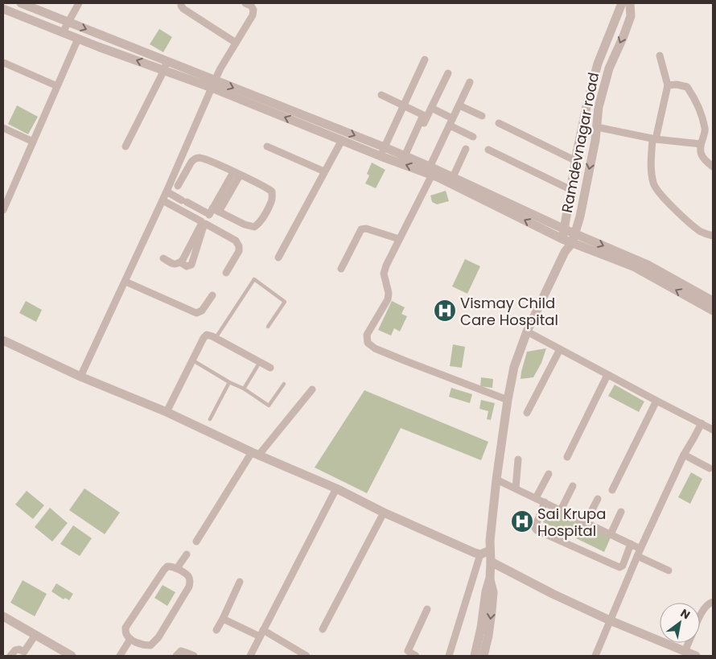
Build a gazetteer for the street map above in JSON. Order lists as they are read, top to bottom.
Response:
{
  "streets": {
    "street": ["Ramdevnagar road"]
  },
  "places": {
    "hospital": ["Vismay Child Care Hospital", "Sai Krupa Hospital"]
  },
  "north": "top right"
}
